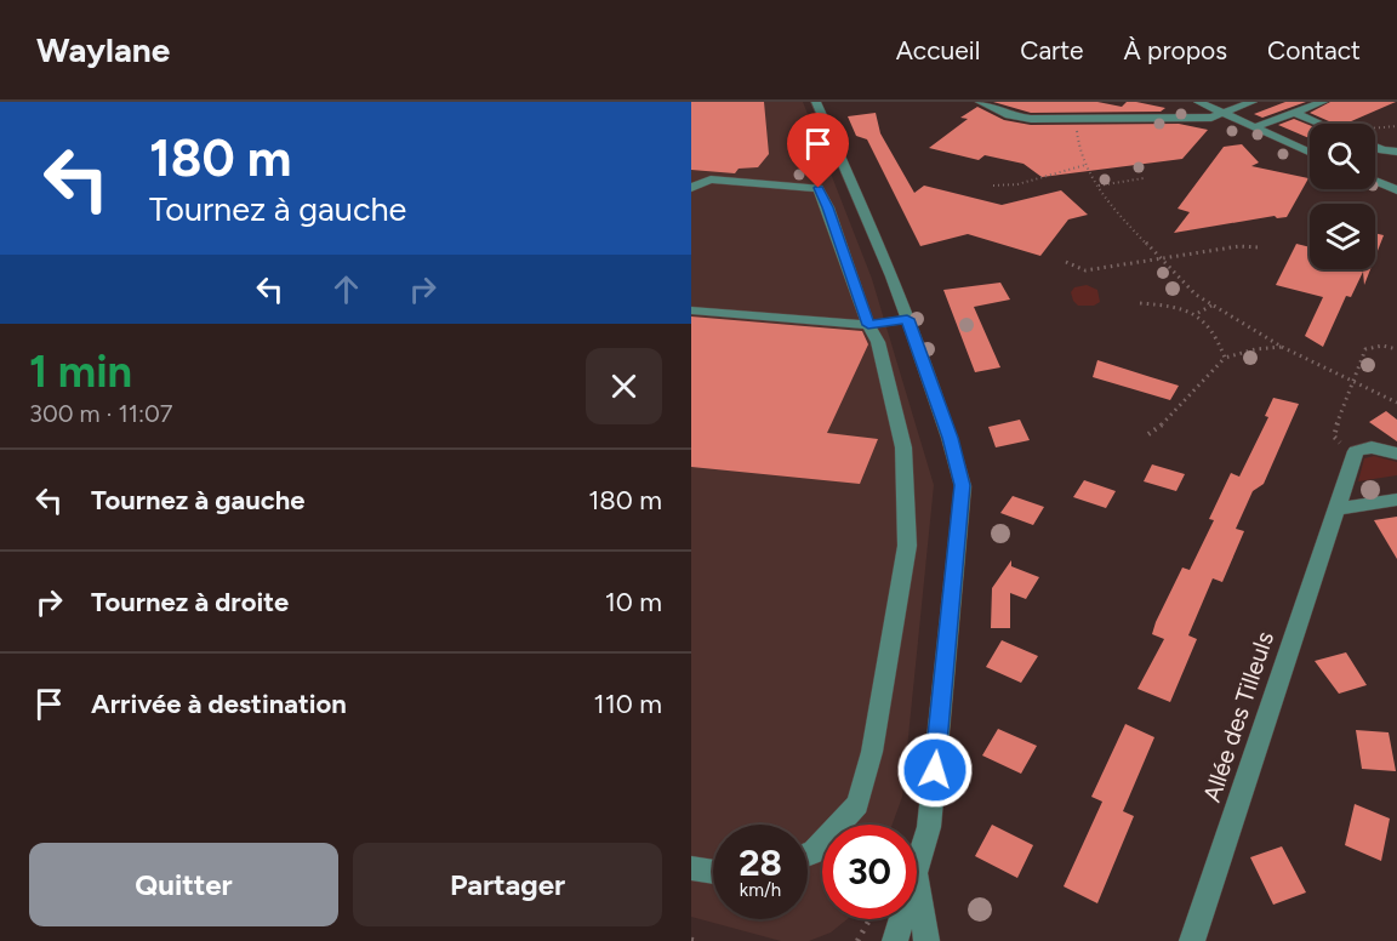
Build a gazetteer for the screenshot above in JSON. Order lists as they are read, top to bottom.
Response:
{
  "streets": {
    "street": ["Allée des Tilleuls"]
  },
  "page": {
    "header": "Waylane",
    "nav": [
      "Accueil",
      "Carte",
      "À propos",
      "Contact"
    ],
    "turn": ["180 m", "Tournez à gauche"],
    "heading": ["1 min", "300 m · 11:07"],
    "list": [
      {
        "name": "Tournez à gauche",
        "value": "180 m"
      },
      {
        "name": "Tournez à droite",
        "value": "10 m"
      },
      {
        "name": "Arrivée à destination",
        "value": "110 m"
      }
    ],
    "speed": "28 km/h",
    "limit": "30",
    "buttons": ["Quitter", "Partager"]
  }
}
